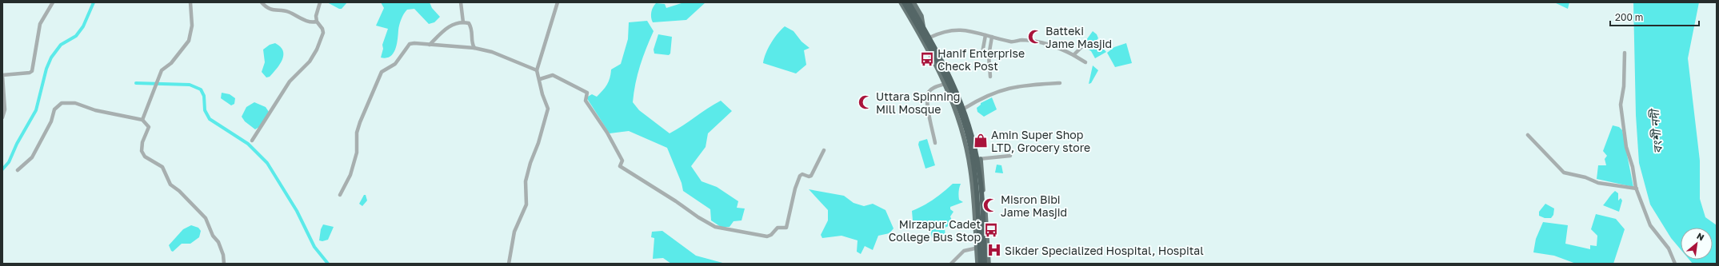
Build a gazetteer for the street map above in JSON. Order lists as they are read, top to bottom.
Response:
{
  "water": ["বংশী নদী"],
  "places": {
    "mosque": ["Batteki Jame Masjid", "Uttara Spinning Mill Mosque", "Misron Bibi Jame Masjid"],
    "bus stop": ["Hanif Enterprise Check Post", "Mirzapur Cadet College Bus Stop"],
    "shop": ["Amin Super Shop LTD, Grocery store"],
    "hospital": ["Sikder Specialized Hospital, Hospital"]
  },
  "scale_bar": "200 m",
  "north": "top right"
}
